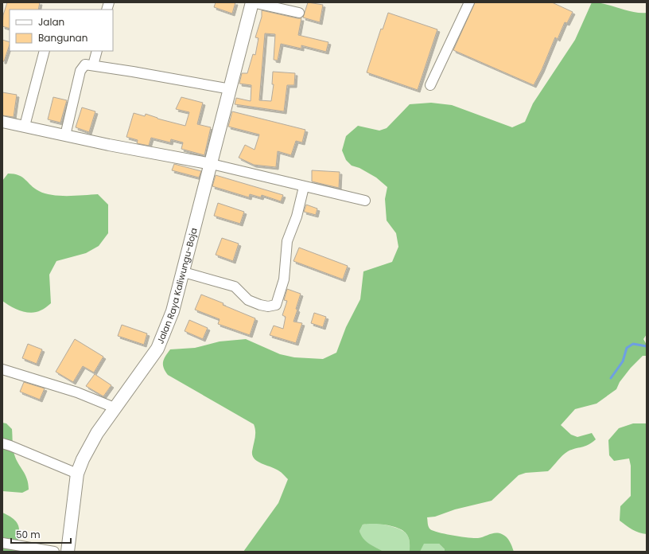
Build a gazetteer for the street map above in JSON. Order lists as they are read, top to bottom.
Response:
{
  "streets": {
    "main road": ["Jalan Raya Kaliwungu-Boja"]
  },
  "legend": ["Jalan", "Bangunan"],
  "scale_bar": "50 m"
}
